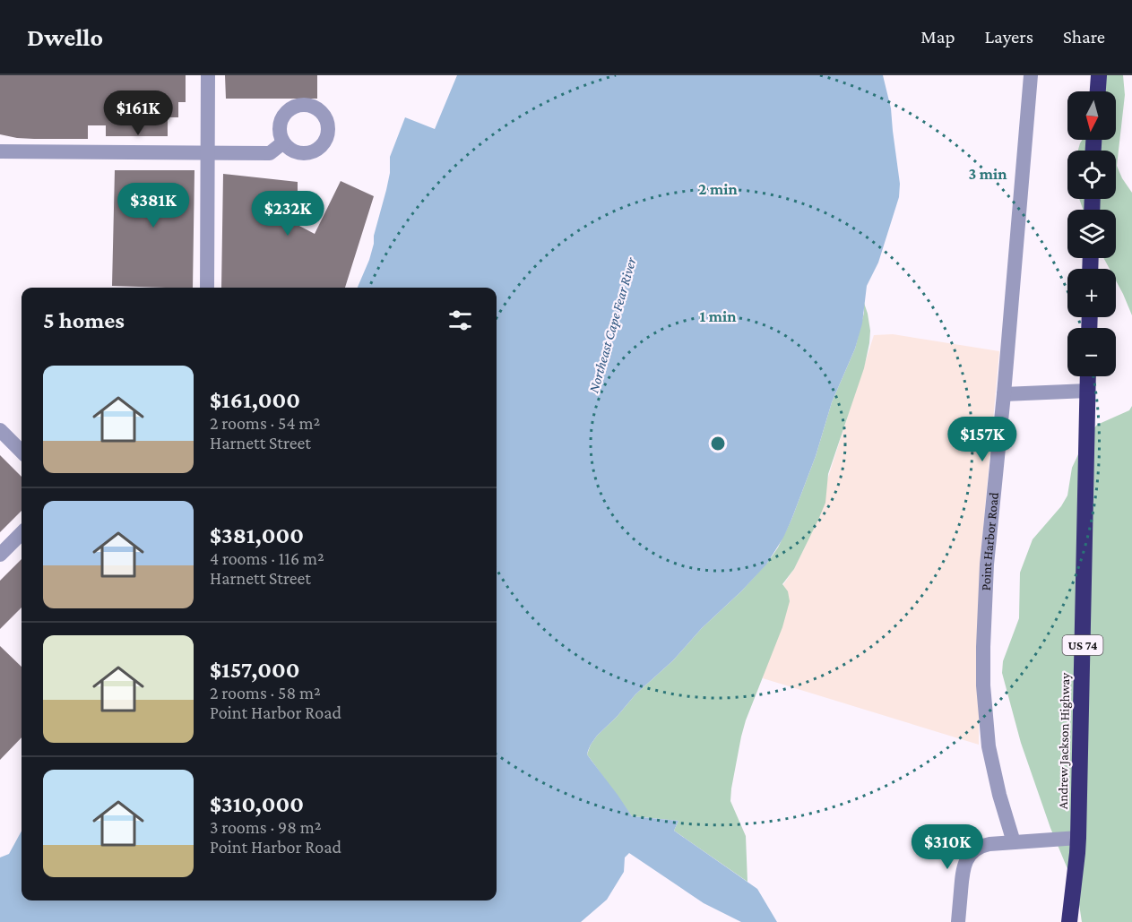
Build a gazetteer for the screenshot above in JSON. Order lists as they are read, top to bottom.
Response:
{
  "streets": {
    "highway": ["US 74", "Andrew Jackson Highway"],
    "street": ["Point Harbor Road"]
  },
  "water": ["Northeast Cape Fear River"],
  "north": "bottom",
  "page": {
    "header": "Dwello",
    "nav": ["Map", "Layers", "Share"],
    "price": [
      "$161K",
      "$381K",
      "$232K",
      "$157K",
      "$310K"
    ],
    "map_buttons": ["+", "−"],
    "heading": "5 homes",
    "list": [
      {
        "name": "$161,000",
        "note": "2 rooms · 54 m² · Harnett Street"
      },
      {
        "name": "$381,000",
        "note": "4 rooms · 116 m² · Harnett Street"
      },
      {
        "name": "$157,000",
        "note": "2 rooms · 58 m² · Point Harbor Road"
      },
      {
        "name": "$310,000",
        "note": "3 rooms · 98 m² · Point Harbor Road"
      }
    ]
  },
  "rings": ["3 min", "2 min", "1 min"]
}
